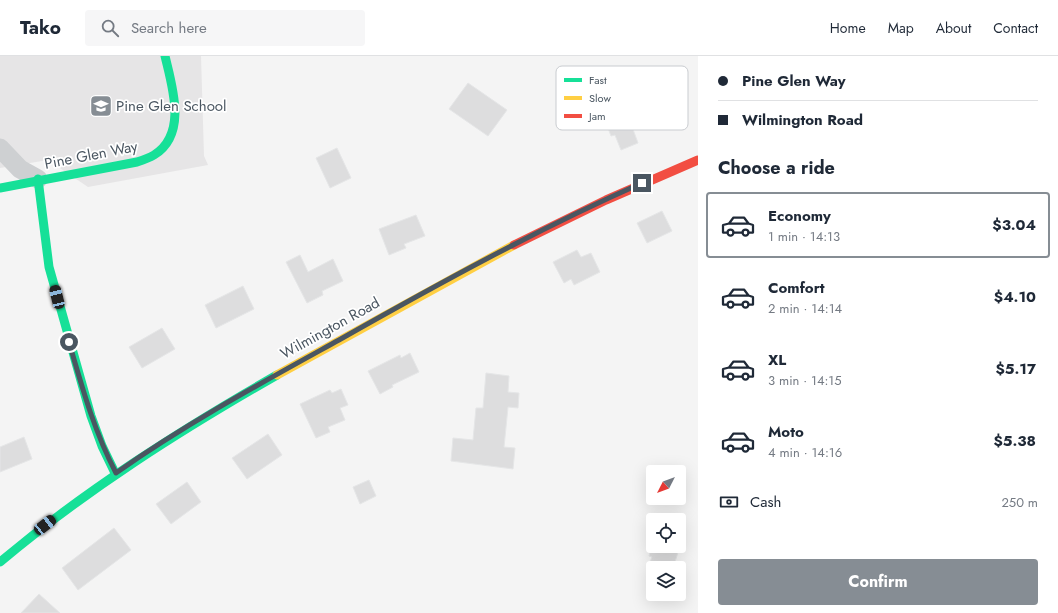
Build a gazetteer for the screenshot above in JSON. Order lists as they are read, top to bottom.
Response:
{
  "streets": {
    "main road": ["Pine Glen Way", "Wilmington Road"]
  },
  "crossings": [
    ["Pine Glen Way", "Wilmington Road"]
  ],
  "places": {
    "school or university": ["Pine Glen School"]
  },
  "legend": ["Fast", "Slow", "Jam"],
  "north": "bottom left",
  "page": {
    "header": "Tako",
    "search": "Search here",
    "nav": [
      "Home",
      "Map",
      "About",
      "Contact"
    ],
    "banner": ["Pine Glen Way", "Wilmington Road"],
    "heading": "Choose a ride",
    "list": [
      {
        "name": "Economy",
        "note": "1 min · 14:13",
        "value": "$3.04"
      },
      {
        "name": "Comfort",
        "note": "2 min · 14:14",
        "value": "$4.10"
      },
      {
        "name": "XL",
        "note": "3 min · 14:15",
        "value": "$5.17"
      },
      {
        "name": "Moto",
        "note": "4 min · 14:16",
        "value": "$5.38"
      }
    ],
    "pay": ["Cash", "250 m"],
    "buttons": "Confirm"
  }
}
